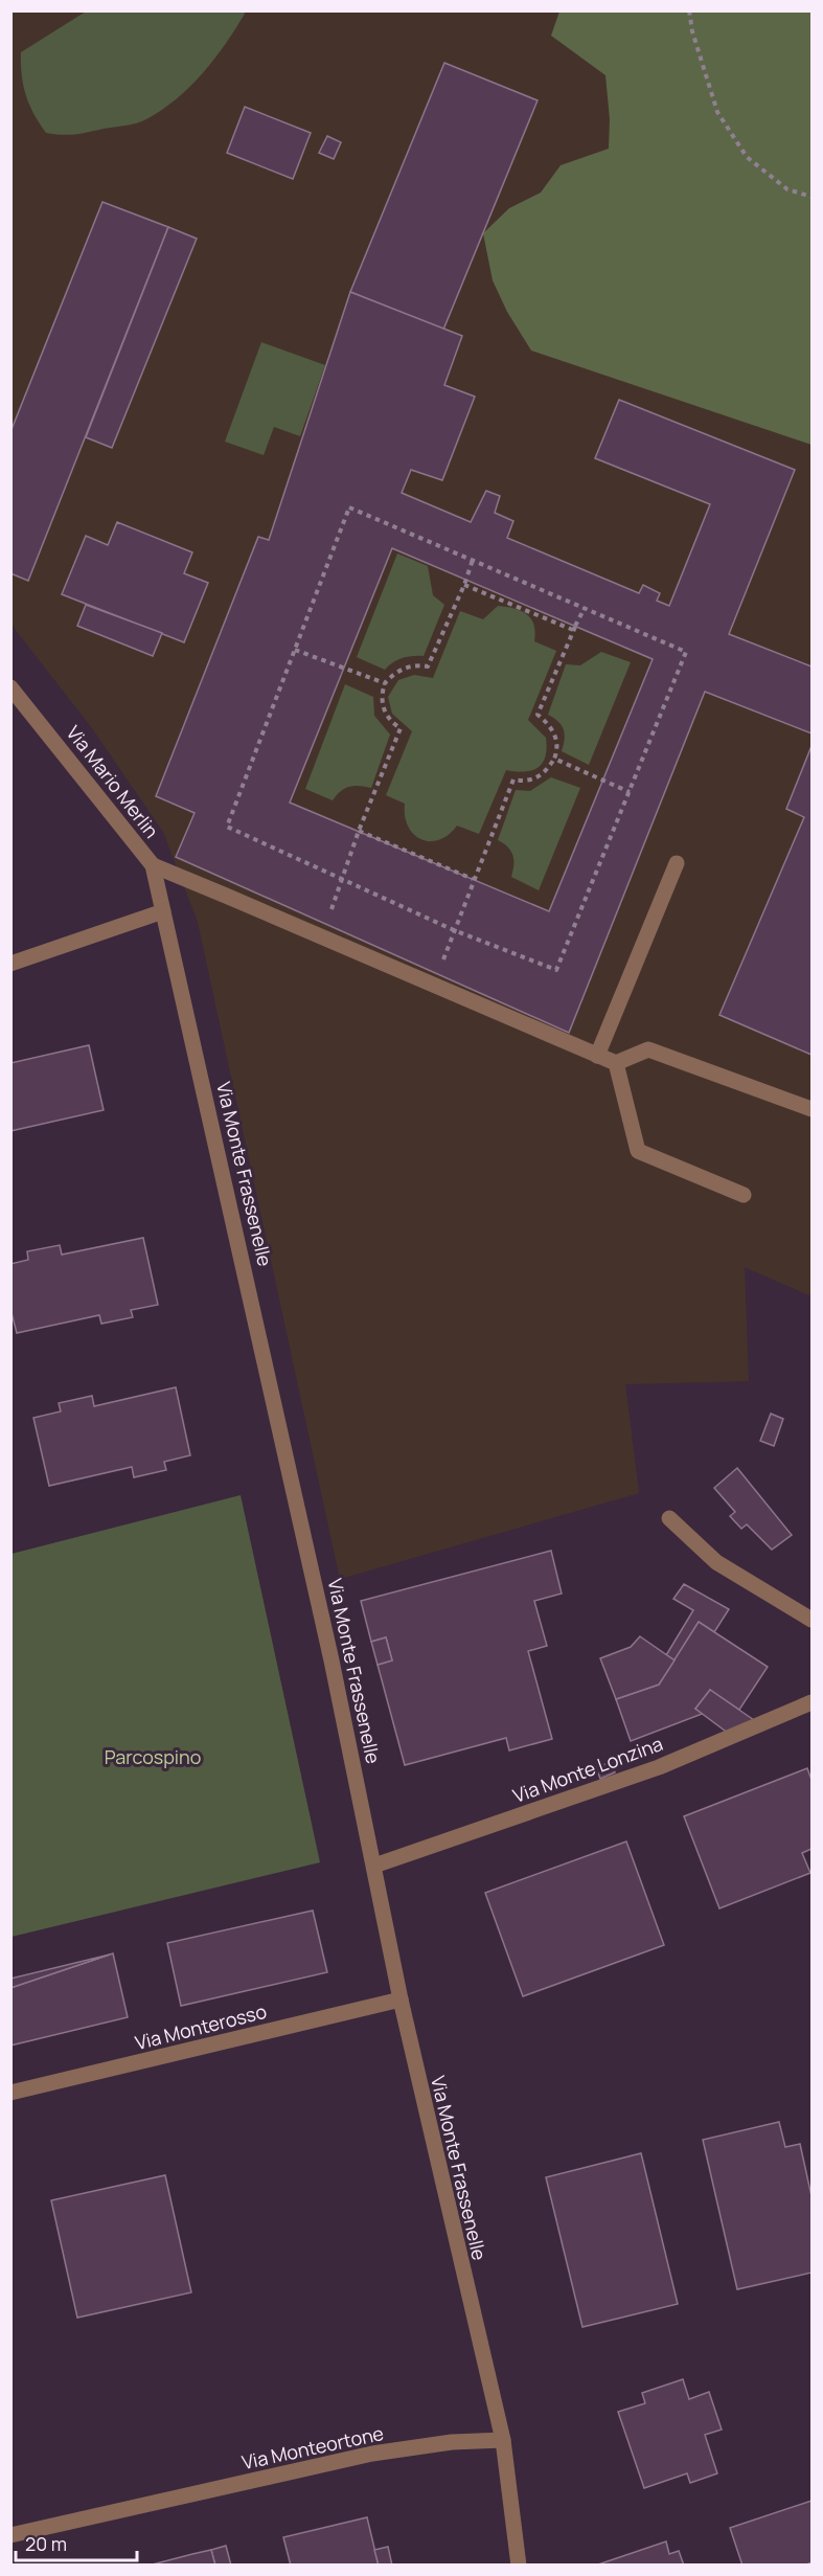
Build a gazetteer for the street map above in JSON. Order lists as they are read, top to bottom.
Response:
{
  "streets": {
    "street": [
      "Via Mario Merlin",
      "Via Monte Frassenelle",
      "Via Monte Lonzina",
      "Via Monterosso",
      "Via Monteortone"
    ]
  },
  "crossings": [
    ["Via Mario Merlin", "Via Monte Frassenelle"],
    ["Via Monte Frassenelle", "Via Monte Lonzina"],
    ["Via Monte Frassenelle", "Via Monterosso"],
    ["Via Monte Frassenelle", "Via Monteortone"]
  ],
  "parks": ["Parcospino"],
  "scale_bar": "20 m"
}
